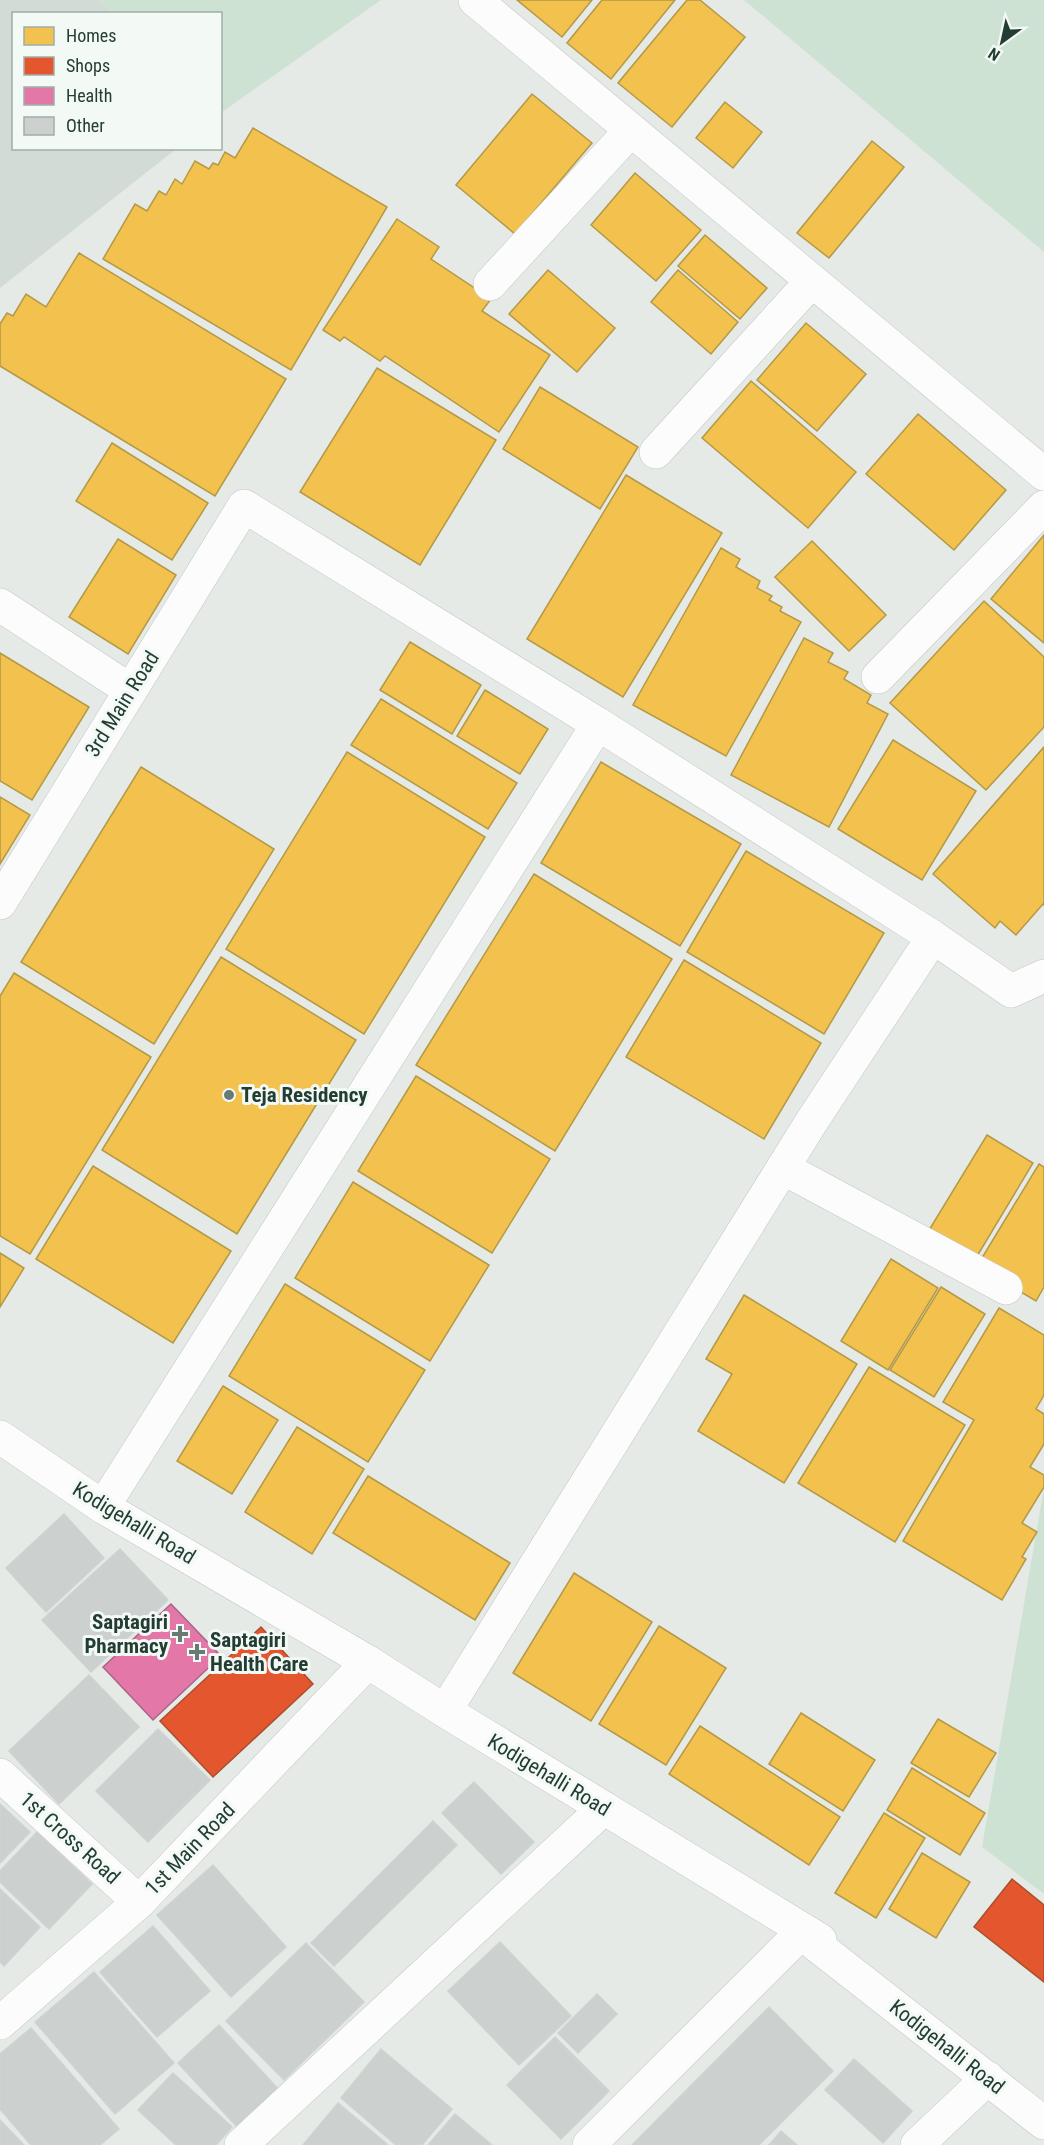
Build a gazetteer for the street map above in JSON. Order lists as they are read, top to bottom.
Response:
{
  "streets": {
    "street": [
      "3rd Main Road",
      "Kodigehalli Road",
      "1st Cross Road",
      "1st Main Road"
    ]
  },
  "crossings": [
    ["Kodigehalli Road", "1st Main Road"],
    ["1st Cross Road", "1st Main Road"]
  ],
  "places": {
    "other": ["Teja Residency"],
    "health": ["Saptagiri Pharmacy", "Saptagiri Health Care"]
  },
  "legend": [
    "Homes",
    "Shops",
    "Health",
    "Other"
  ],
  "north": "bottom left"
}
